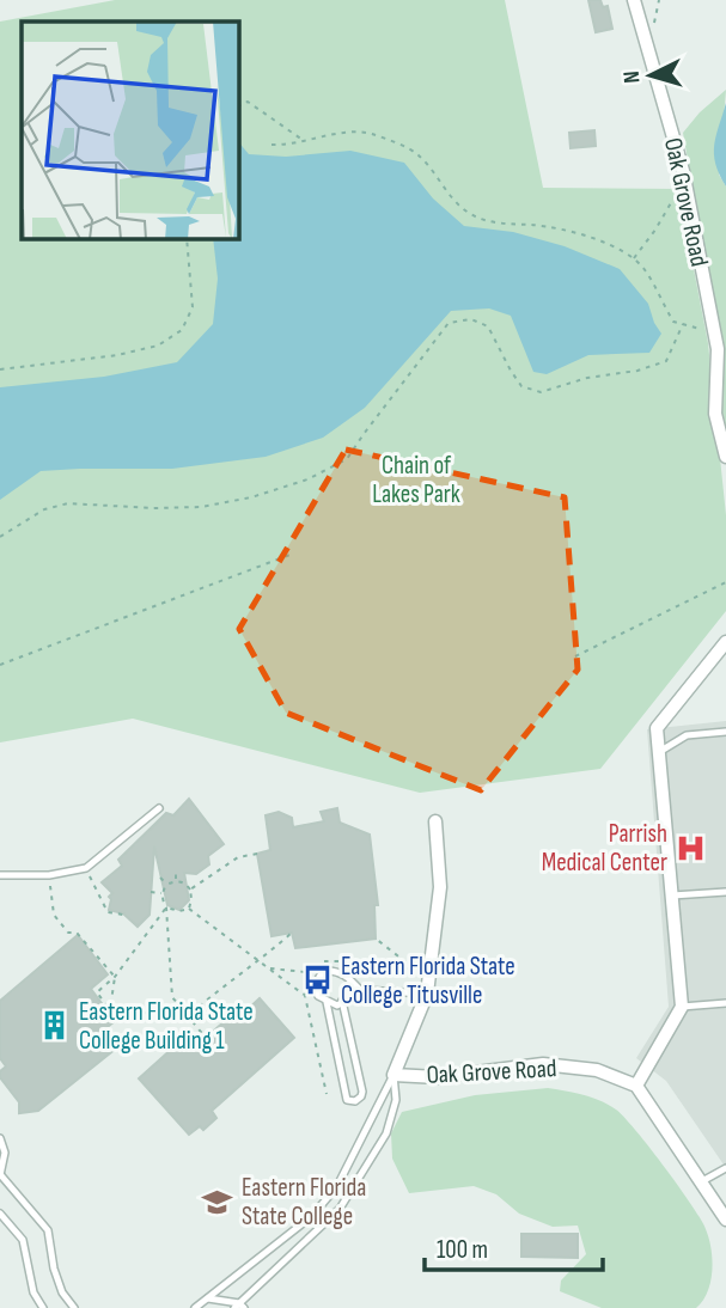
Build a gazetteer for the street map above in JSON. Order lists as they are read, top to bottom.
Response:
{
  "streets": {
    "street": ["Oak Grove Road"]
  },
  "parks": ["Chain of Lakes Park"],
  "places": {
    "hospital": ["Parrish Medical Center"],
    "bus stop": ["Eastern Florida State College Titusville"],
    "building": ["Eastern Florida State College Building 1"],
    "school or university": ["Eastern Florida State College"]
  },
  "scale_bar": "100 m",
  "north": "left"
}
